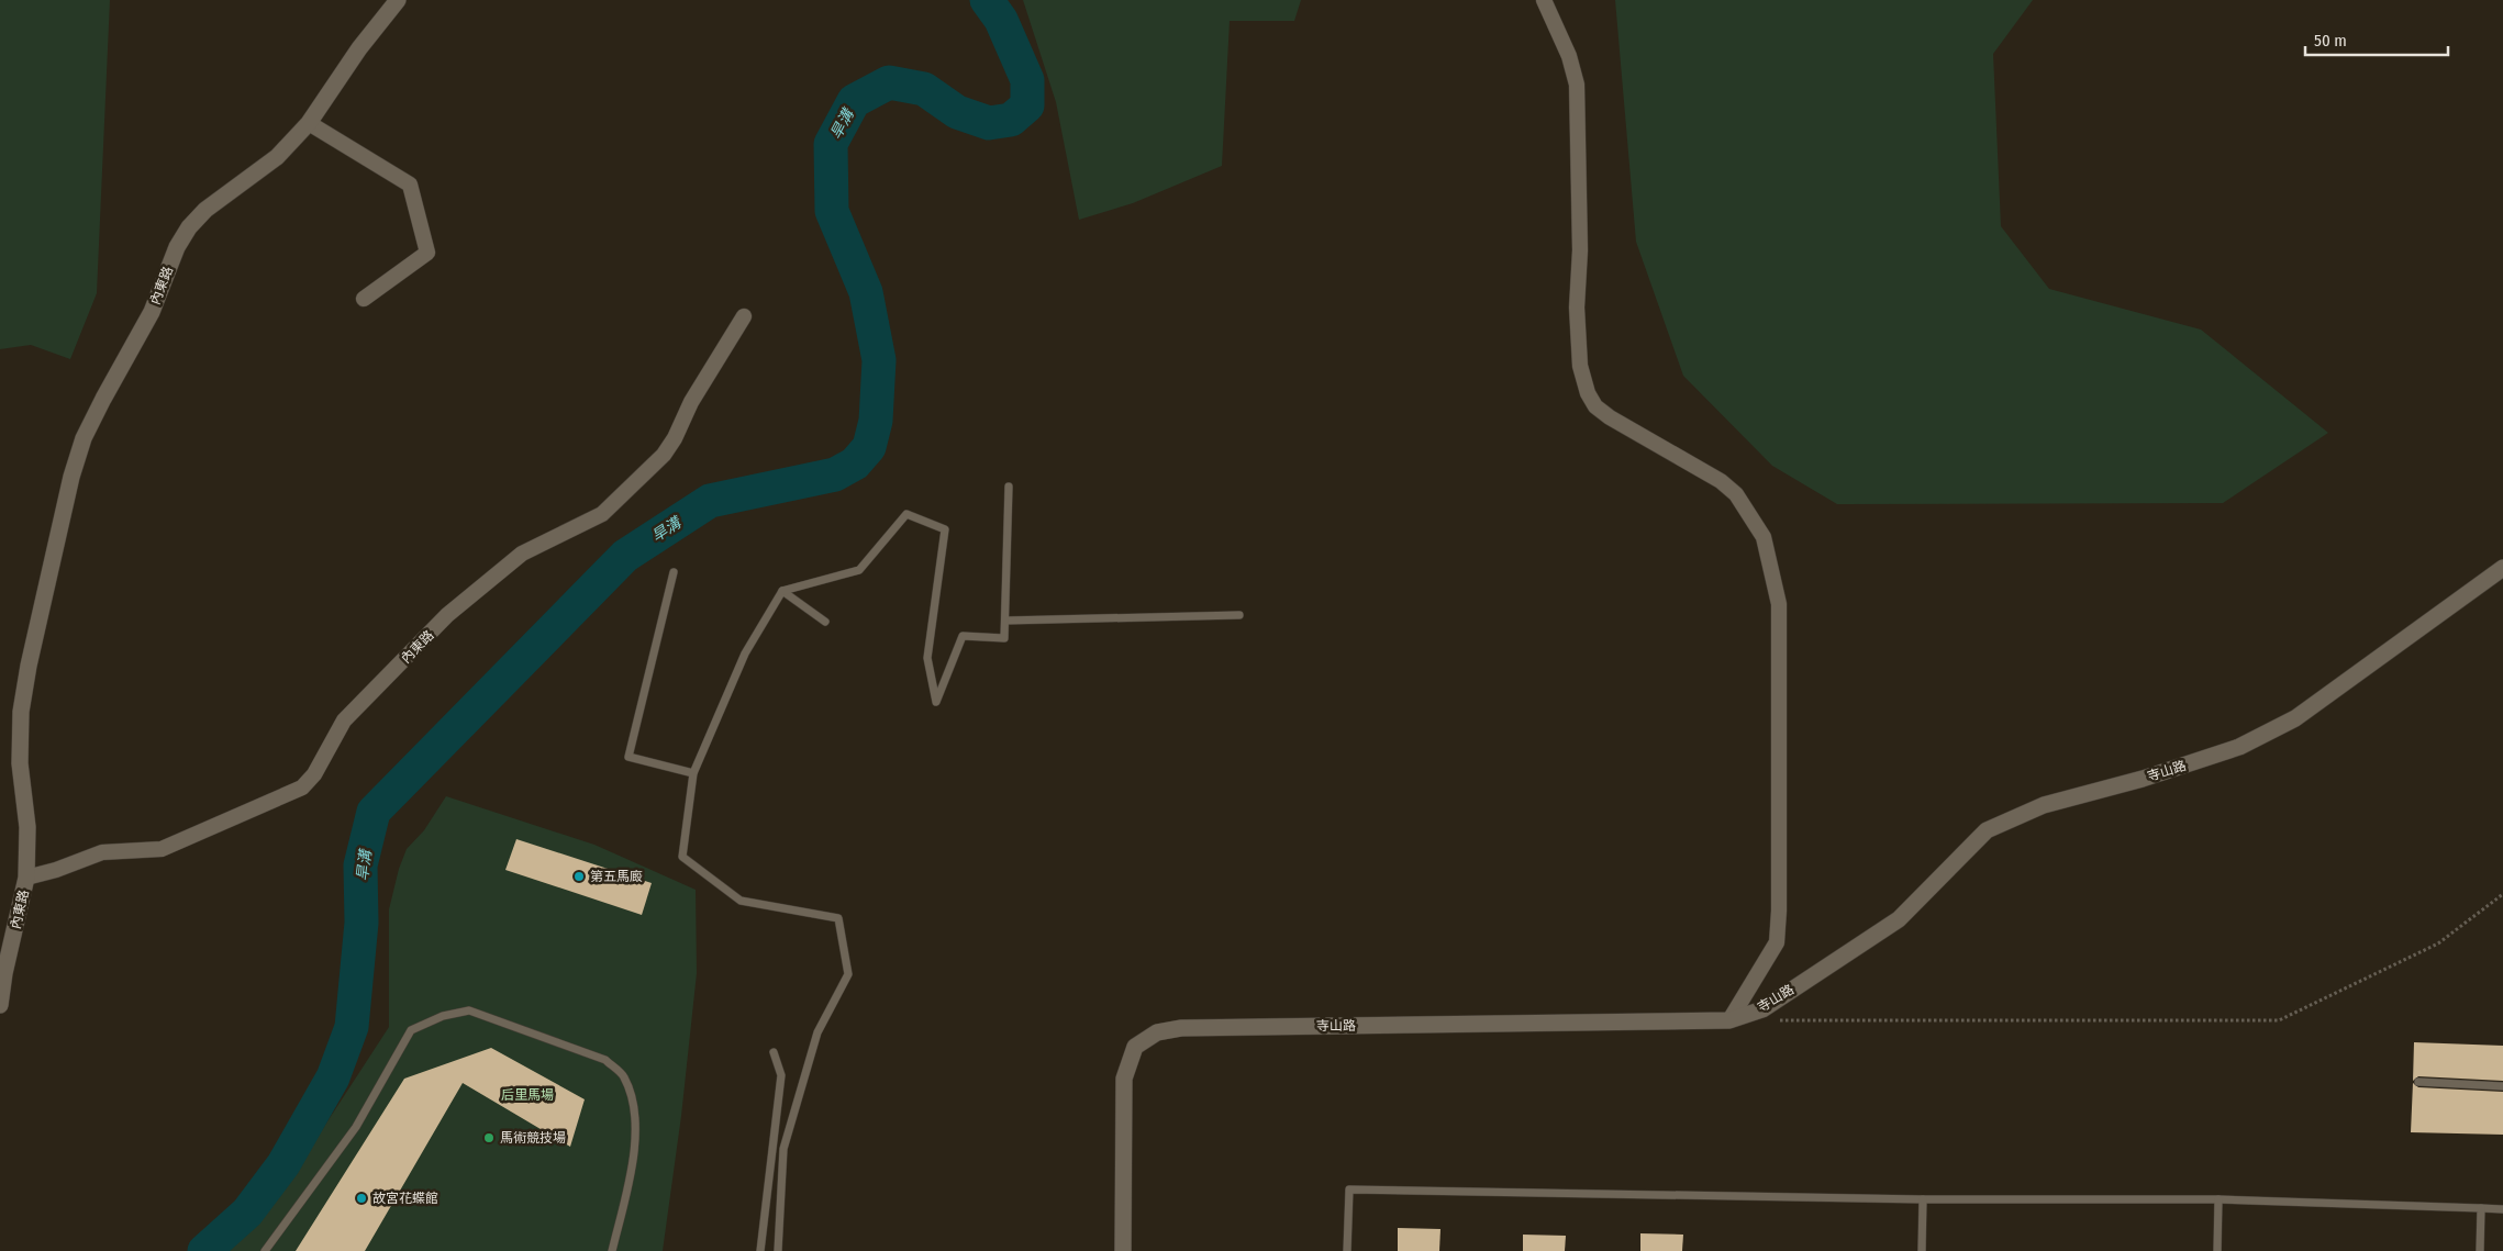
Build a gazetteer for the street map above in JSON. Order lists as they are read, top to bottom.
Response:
{
  "streets": {
    "street": ["內東路", "寺山路"]
  },
  "water": ["旱溝"],
  "parks": ["后里馬場"],
  "places": ["第五馬廄", "馬術競技場", "故宮花蝶館"],
  "scale_bar": "50 m"
}
